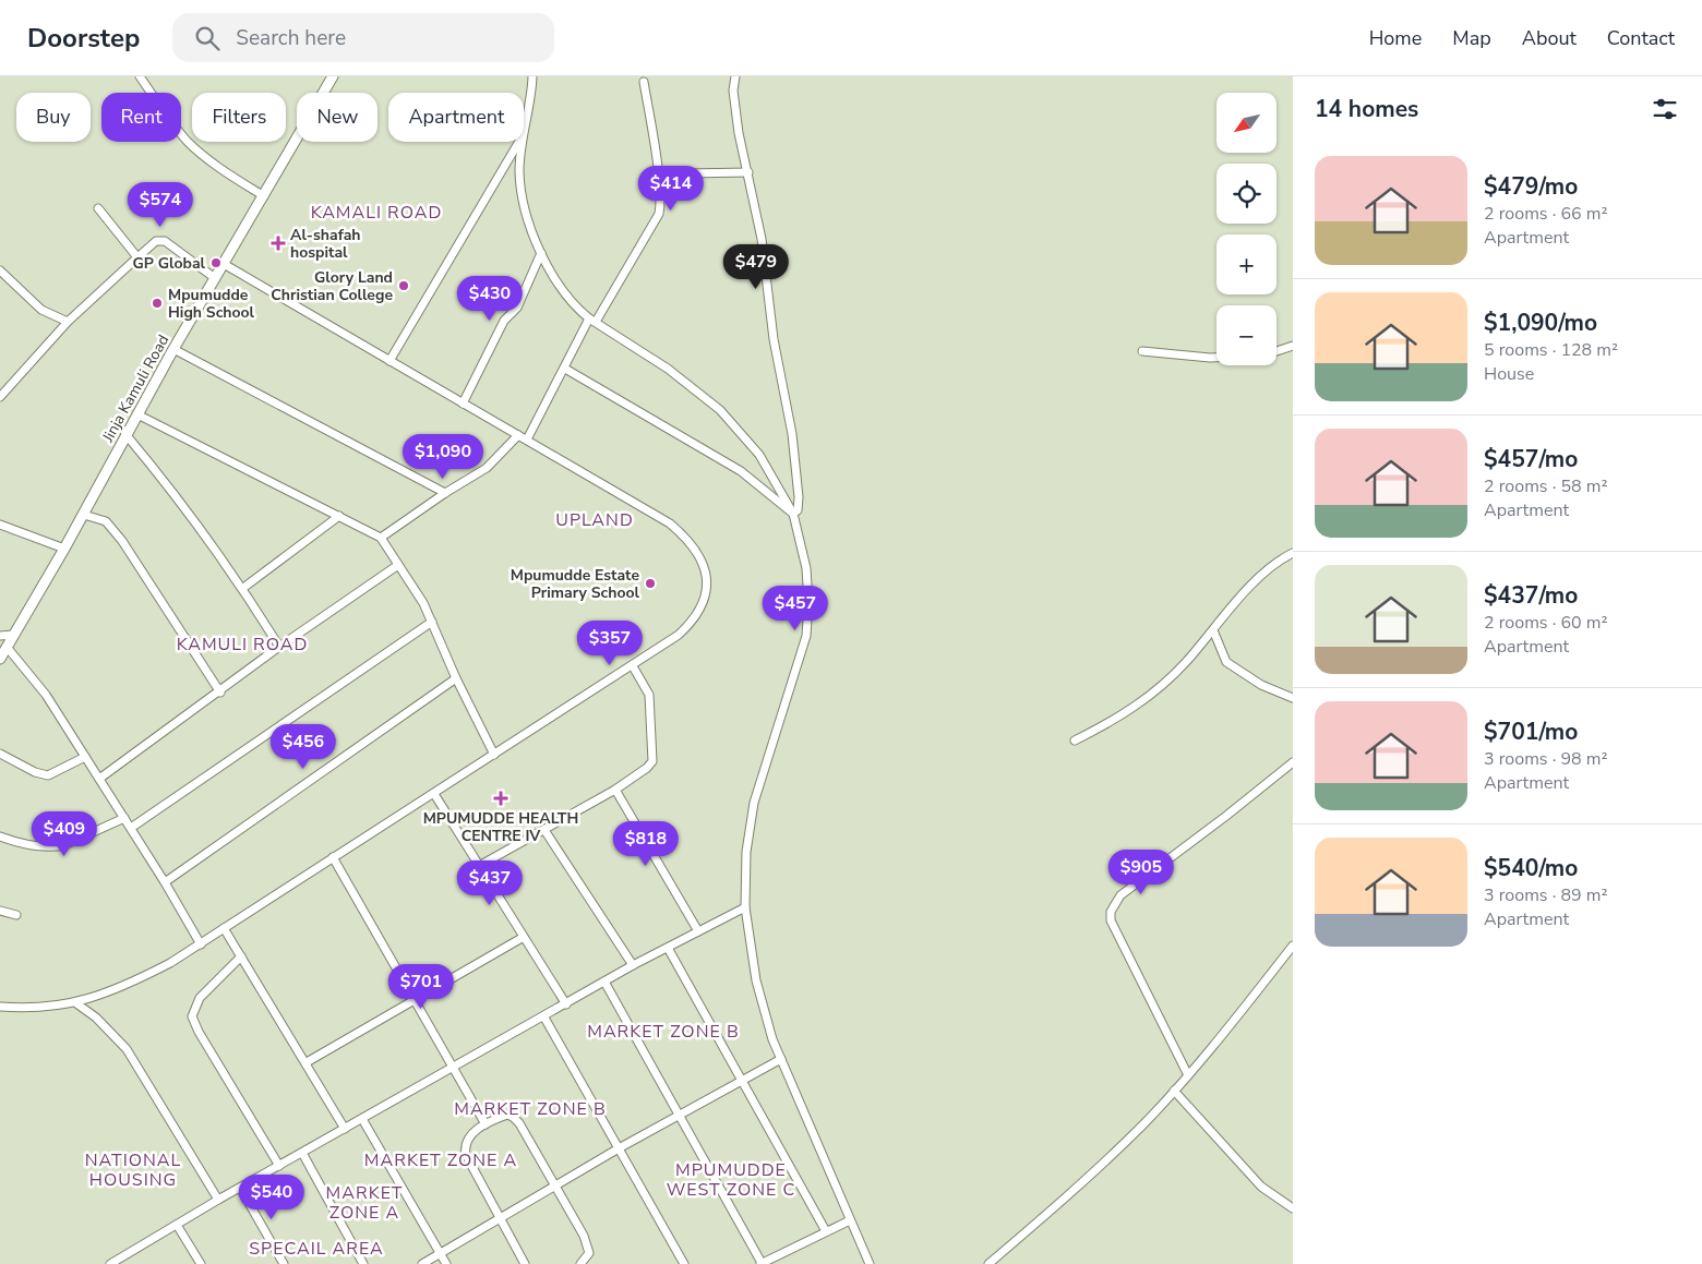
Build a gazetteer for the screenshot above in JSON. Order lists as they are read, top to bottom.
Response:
{
  "streets": {
    "main road": ["Jinja Kamuli Road"]
  },
  "districts": [
    "KAMALI ROAD",
    "UPLAND",
    "KAMULI ROAD",
    "MARKET ZONE B",
    "MARKET ZONE B",
    "NATIONAL HOUSING",
    "MARKET ZONE A",
    "MPUMUDDE WEST ZONE C",
    "MARKET ZONE A",
    "SPECAIL AREA"
  ],
  "places": {
    "health": ["Al-shafah hospital", "MPUMUDDE HEALTH CENTRE IV"],
    "other": [
      "GP Global",
      "Glory Land Christian College",
      "Mpumudde High School",
      "Mpumudde Estate Primary School"
    ]
  },
  "north": "bottom left",
  "page": {
    "header": "Doorstep",
    "search": "Search here",
    "nav": [
      "Home",
      "Map",
      "About",
      "Contact"
    ],
    "heading": "14 homes",
    "map_buttons": ["+", "−"],
    "chip": [
      "Buy",
      "Rent",
      "Filters",
      "New",
      "Apartment"
    ],
    "list": [
      {
        "name": "$479/mo",
        "note": "2 rooms · 66 m² · Apartment"
      },
      {
        "name": "$1,090/mo",
        "note": "5 rooms · 128 m² · House"
      },
      {
        "name": "$457/mo",
        "note": "2 rooms · 58 m² · Apartment"
      },
      {
        "name": "$437/mo",
        "note": "2 rooms · 60 m² · Apartment"
      },
      {
        "name": "$701/mo",
        "note": "3 rooms · 98 m² · Apartment"
      },
      {
        "name": "$540/mo",
        "note": "3 rooms · 89 m² · Apartment"
      }
    ],
    "price": [
      "$414",
      "$574",
      "$479",
      "$430",
      "$1,090",
      "$457",
      "$357",
      "$456",
      "$409",
      "$818",
      "$905",
      "$437",
      "$701",
      "$540"
    ]
  }
}
